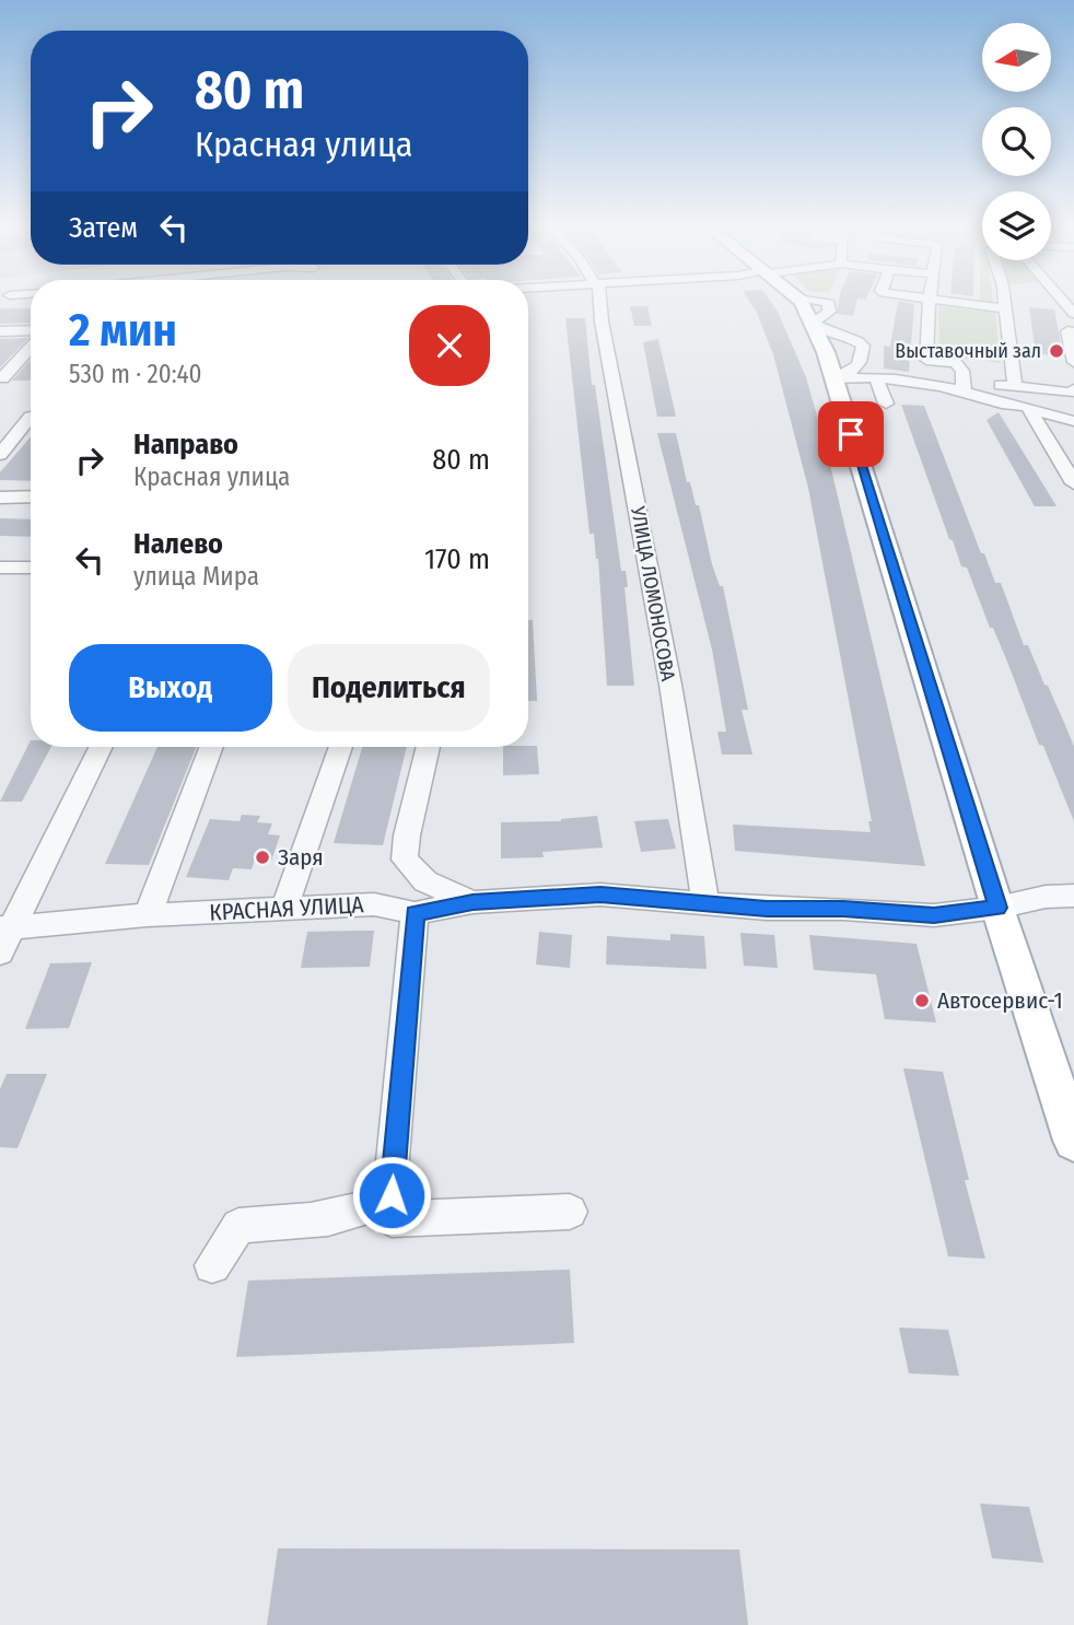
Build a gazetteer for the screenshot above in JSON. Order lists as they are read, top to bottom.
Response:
{
  "streets": {
    "street": ["УЛИЦА ЛОМОНОСОВА", "КРАСНАЯ УЛИЦА"]
  },
  "crossings": [
    ["УЛИЦА ЛОМОНОСОВА", "КРАСНАЯ УЛИЦА"]
  ],
  "places": ["Выставочный зал", "Заря", "Автосервис-1"],
  "north": "left",
  "page": {
    "turn": ["80 m", "Красная улица"],
    "then": "Затем",
    "heading": ["2 мин", "530 m · 20:40"],
    "list": [
      {
        "name": "Направо",
        "note": "Красная улица",
        "value": "80 m"
      },
      {
        "name": "Налево",
        "note": "улица Мира",
        "value": "170 m"
      }
    ],
    "buttons": ["Выход", "Поделиться"]
  }
}
